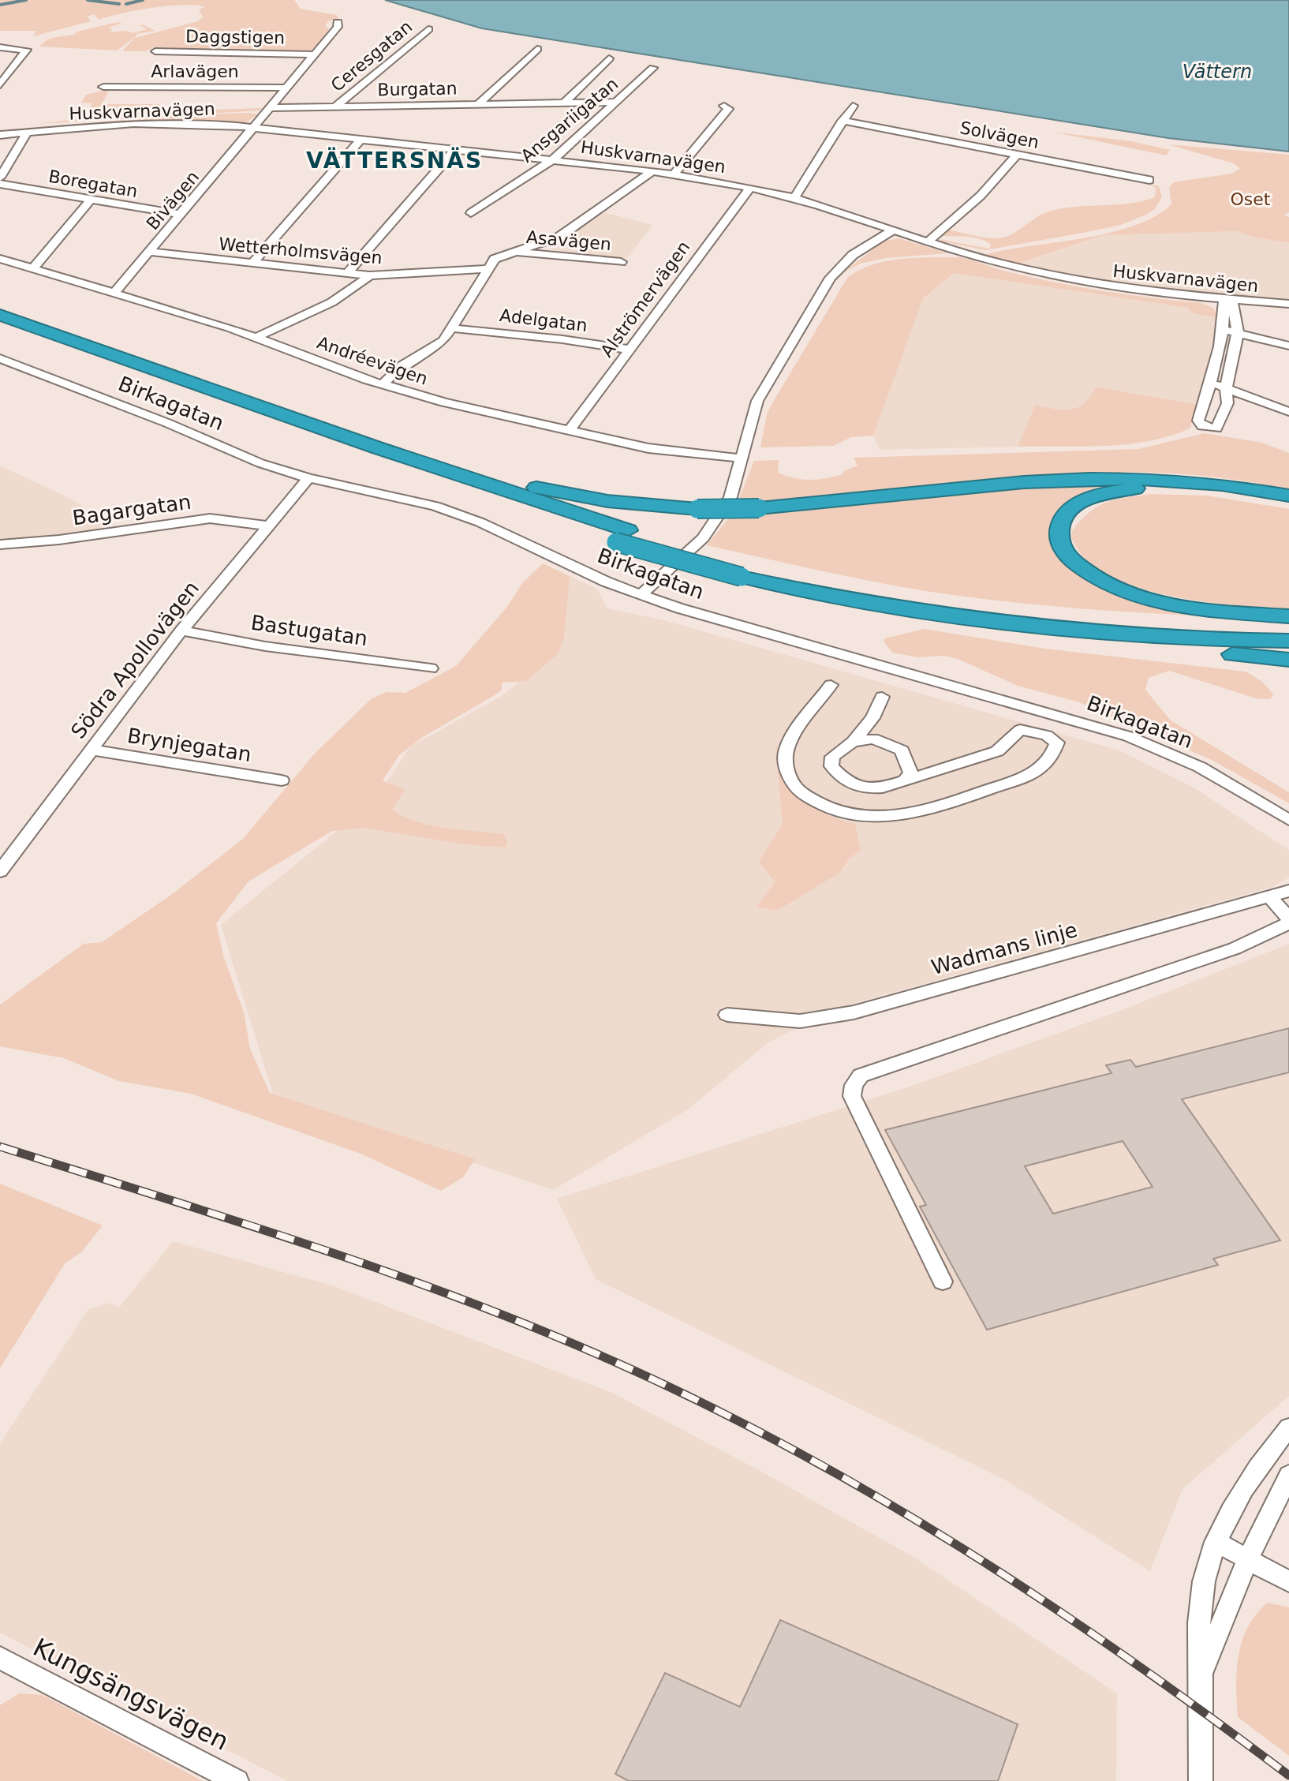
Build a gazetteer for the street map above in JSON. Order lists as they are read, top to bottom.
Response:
{
  "streets": {
    "street": [
      "Daggstigen",
      "Ceresgatan",
      "Arlavägen",
      "Burgatan",
      "Huskvarnavägen",
      "Ansgariigatan",
      "Solvägen",
      "Boregatan",
      "Bivägen",
      "Asavägen",
      "Wetterholmsvägen",
      "Alströmervägen",
      "Adelgatan",
      "Andréevägen",
      "Birkagatan",
      "Bagargatan",
      "Bastugatan",
      "Södra Apollovägen",
      "Brynjegatan",
      "Wadmans linje",
      "Kungsängsvägen"
    ]
  },
  "crossings": [
    ["Daggstigen", "Bivägen"],
    ["Ceresgatan", "Burgatan"],
    ["Arlavägen", "Bivägen"],
    ["Burgatan", "Ansgariigatan"],
    ["Burgatan", "Bivägen"],
    ["Huskvarnavägen", "Ansgariigatan"],
    ["Huskvarnavägen", "Bivägen"],
    ["Huskvarnavägen", "Alströmervägen"],
    ["Boregatan", "Bivägen"],
    ["Bivägen", "Wetterholmsvägen"],
    ["Bivägen", "Andréevägen"],
    ["Alströmervägen", "Adelgatan"],
    ["Alströmervägen", "Andréevägen"],
    ["Birkagatan", "Södra Apollovägen"],
    ["Bagargatan", "Södra Apollovägen"],
    ["Bastugatan", "Södra Apollovägen"],
    ["Södra Apollovägen", "Brynjegatan"]
  ],
  "districts": ["VÄTTERSNÄS"],
  "water": ["Vättern"],
  "parks": ["Oset"]
}
